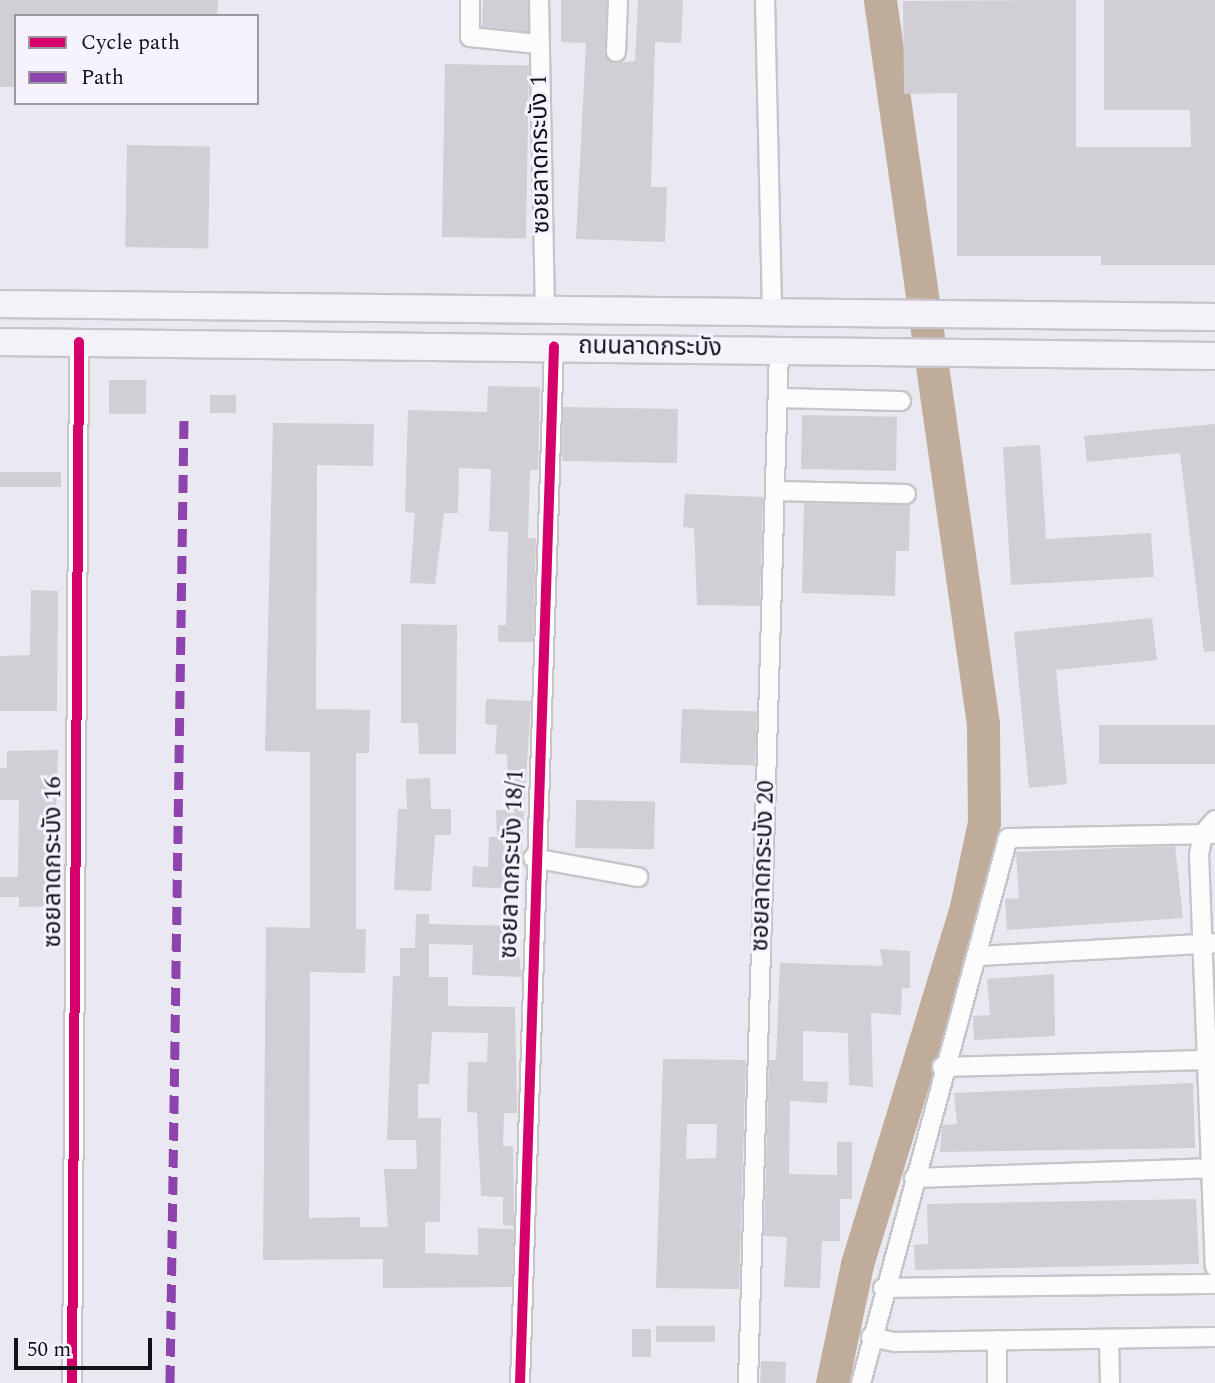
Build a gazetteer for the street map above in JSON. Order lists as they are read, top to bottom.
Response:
{
  "streets": {
    "main road": ["ถนนลาดกระบัง"],
    "street": [
      "ซอยลาดกระบัง 1",
      "ซอยลาดกระบัง 16",
      "ซอยลาดกระบัง 18/1",
      "ซอยลาดกระบัง 20"
    ]
  },
  "crossings": [
    ["ซอยลาดกระบัง 1", "ถนนลาดกระบัง"],
    ["ถนนลาดกระบัง", "ซอยลาดกระบัง 16"],
    ["ถนนลาดกระบัง", "ซอยลาดกระบัง 18/1"],
    ["ถนนลาดกระบัง", "ซอยลาดกระบัง 20"]
  ],
  "legend": ["Cycle path", "Path"],
  "scale_bar": "50 m"
}
